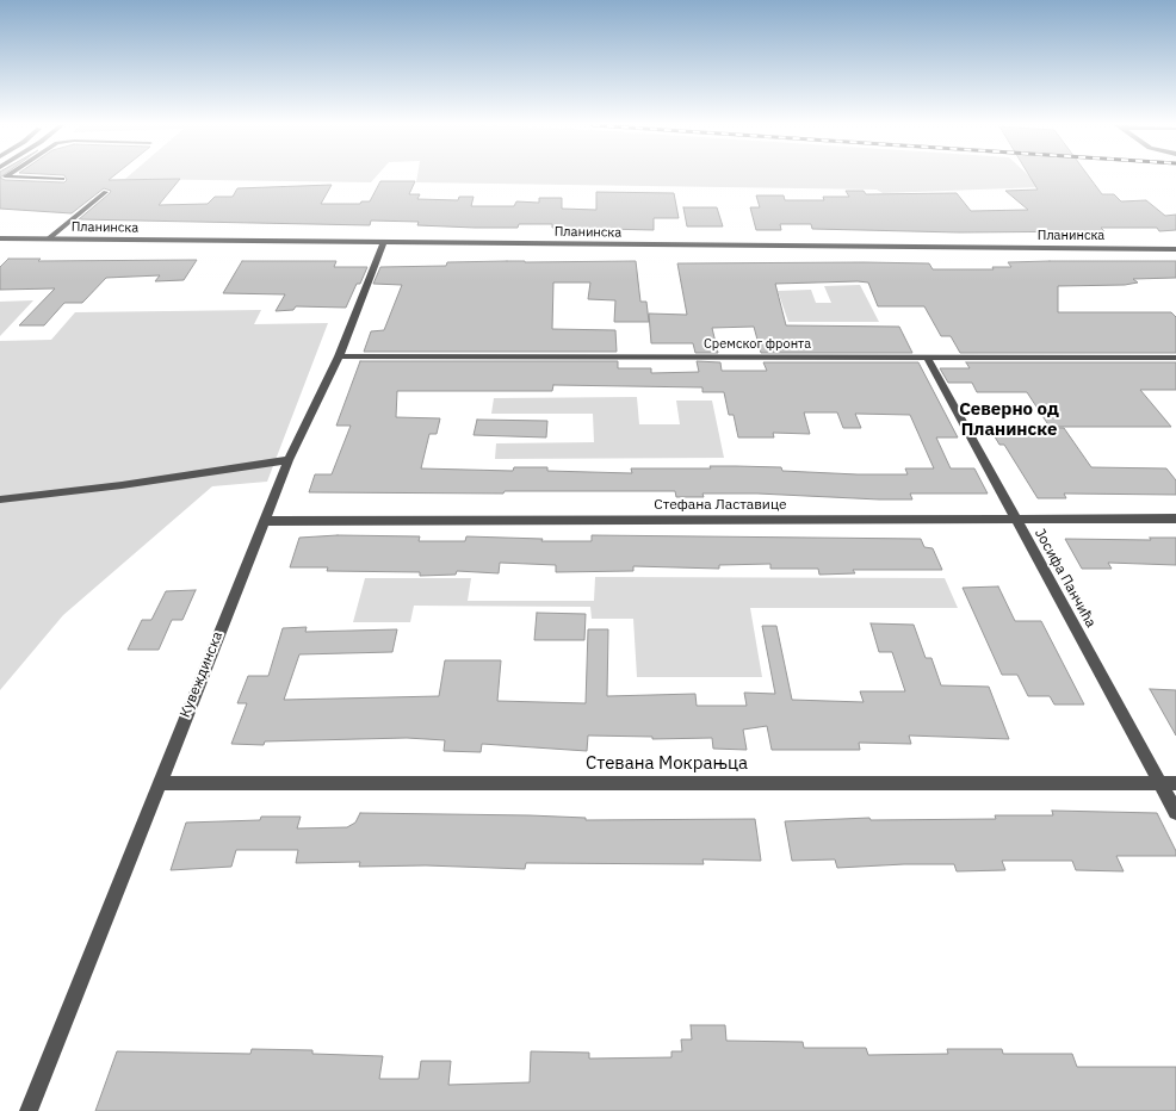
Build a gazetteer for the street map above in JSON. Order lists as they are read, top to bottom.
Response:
{
  "streets": {
    "street": [
      "Планинска",
      "Сремског фронта",
      "Стефана Ластавице",
      "Јосифа Панчића",
      "Кувеждинска",
      "Стевана Мокрањца"
    ]
  },
  "crossings": [
    ["Планинска", "Кувеждинска"],
    ["Сремског фронта", "Јосифа Панчића"],
    ["Сремског фронта", "Кувеждинска"],
    ["Стефана Ластавице", "Јосифа Панчића"],
    ["Стефана Ластавице", "Кувеждинска"],
    ["Јосифа Панчића", "Стевана Мокрањца"],
    ["Кувеждинска", "Стевана Мокрањца"]
  ],
  "districts": ["Северно од Планинске"]
}
